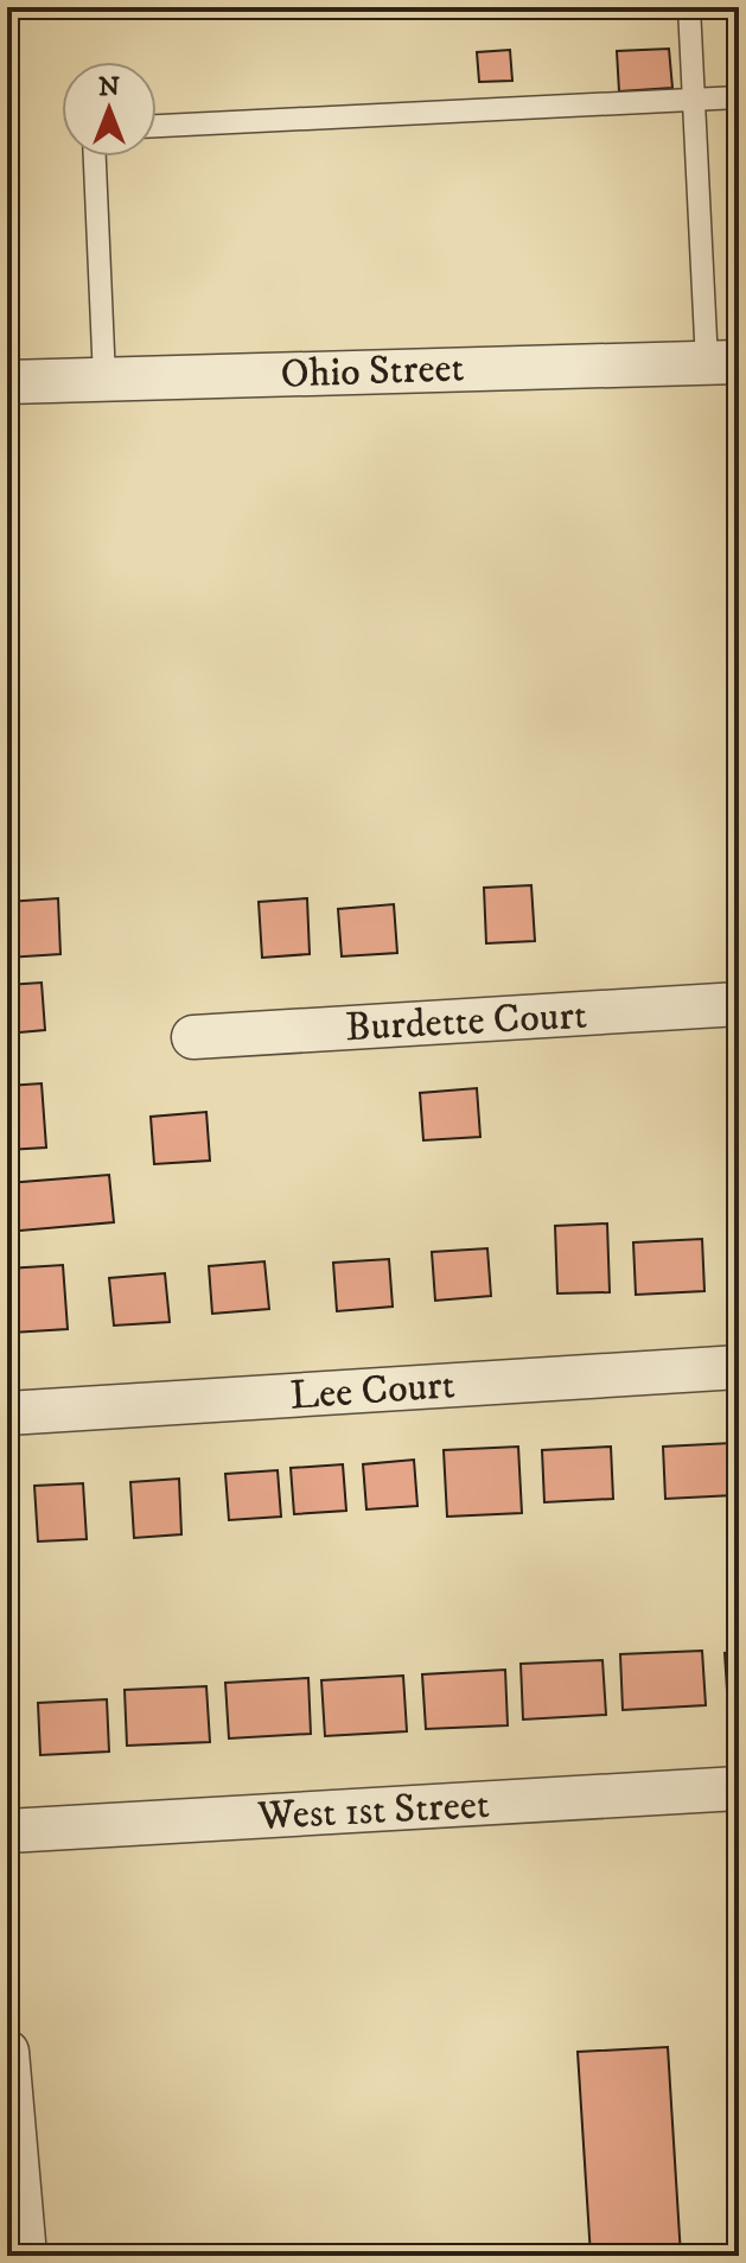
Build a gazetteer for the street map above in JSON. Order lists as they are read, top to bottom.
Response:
{
  "streets": {
    "street": [
      "Ohio Street",
      "Burdette Court",
      "Lee Court",
      "West 1st Street"
    ]
  },
  "north": "top"
}
